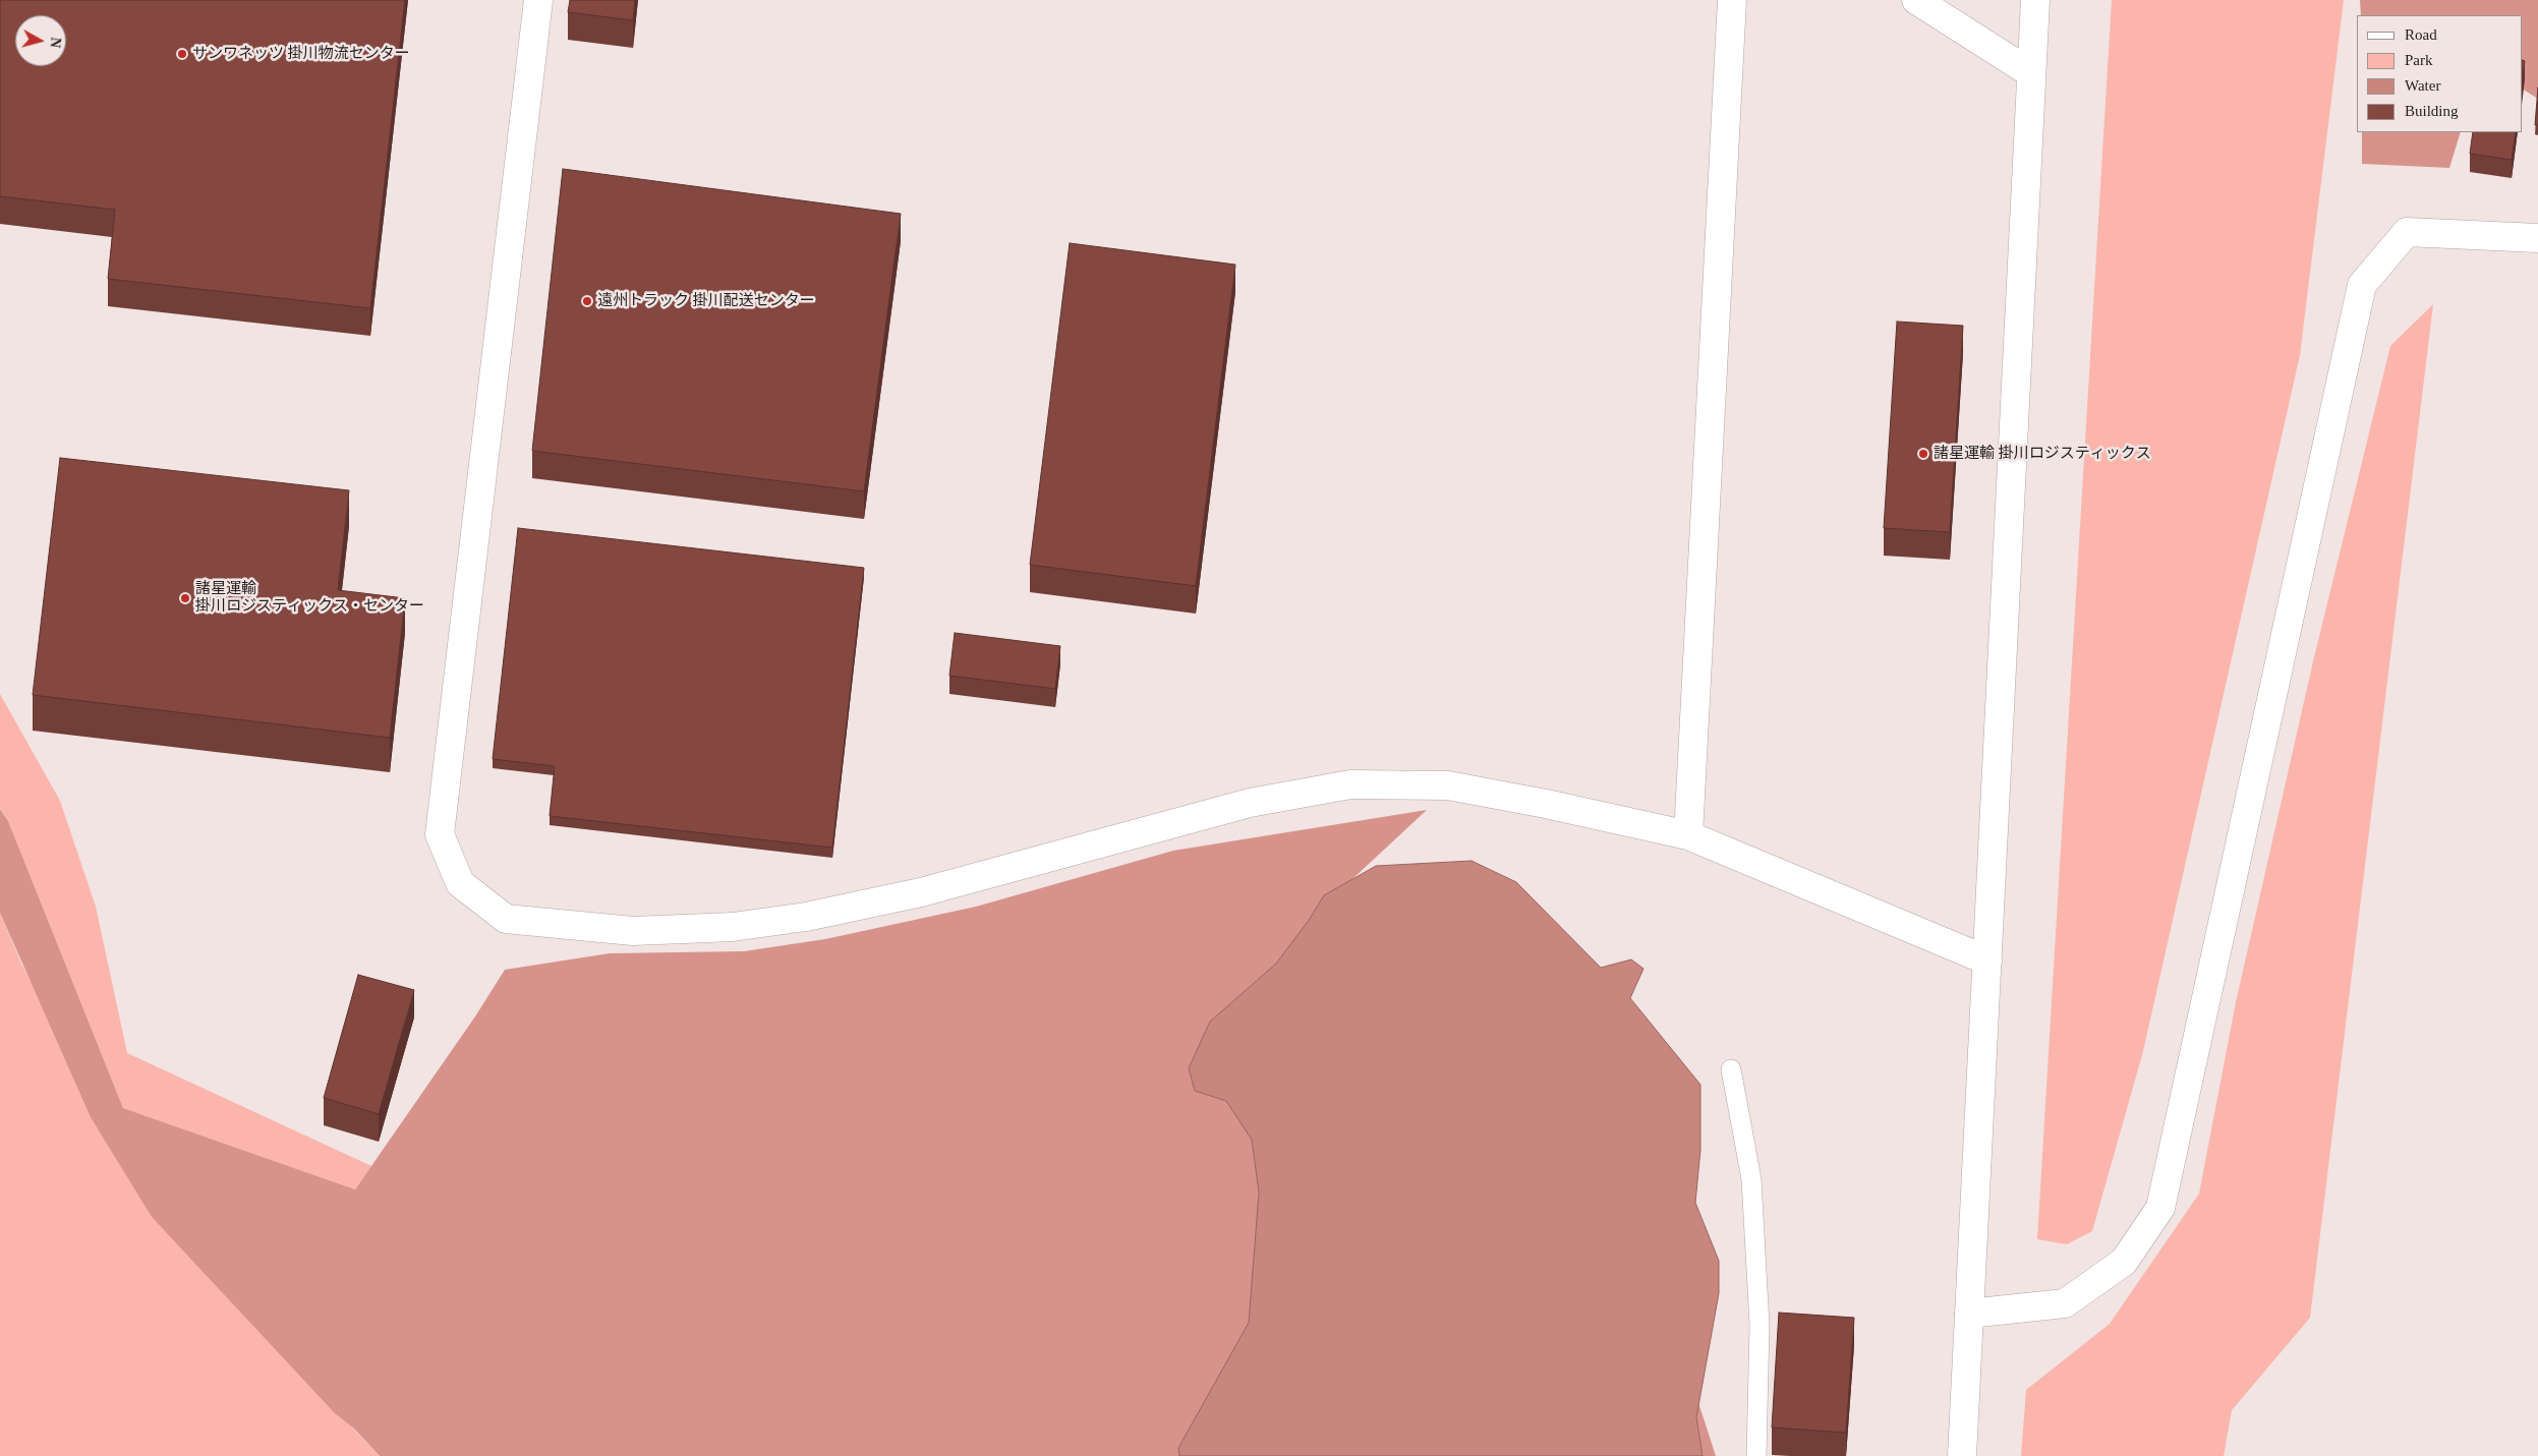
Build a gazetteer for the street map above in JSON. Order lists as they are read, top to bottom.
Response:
{
  "places": [
    "サンワネッツ 掛川物流センター",
    "遠州トラック 掛川配送センター",
    "諸星運輸 掛川ロジスティックス",
    "諸星運輸 掛川ロジスティックス・センター"
  ],
  "legend": [
    "Road",
    "Park",
    "Water",
    "Building"
  ],
  "north": "right"
}
